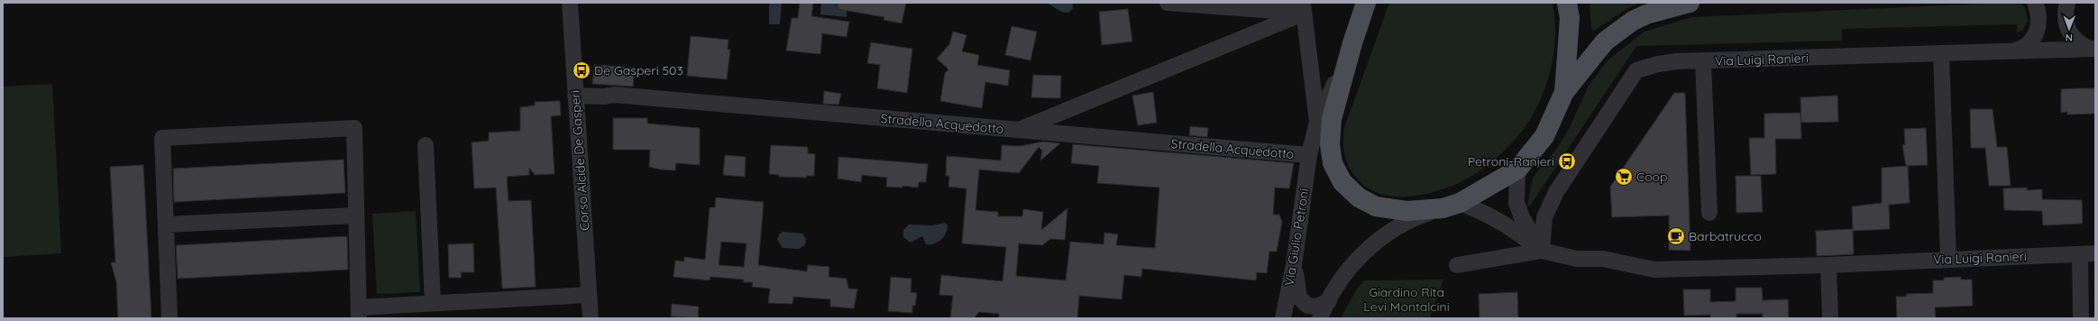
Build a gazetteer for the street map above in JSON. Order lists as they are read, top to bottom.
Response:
{
  "streets": {
    "street": [
      "Via Luigi Ranieri",
      "Stradella Acquedotto",
      "Corso Alcide De Gasperi",
      "Via Giulio Petroni"
    ]
  },
  "crossings": [
    ["Stradella Acquedotto", "Corso Alcide De Gasperi"],
    ["Stradella Acquedotto", "Via Giulio Petroni"]
  ],
  "parks": ["Giardino Rita Levi Montalcini"],
  "places": {
    "bus stop": ["De Gasperi 503", "Petroni-Ranieri"],
    "supermarket": ["Coop"],
    "cafe": ["Barbatrucco"]
  },
  "north": "bottom"
}
